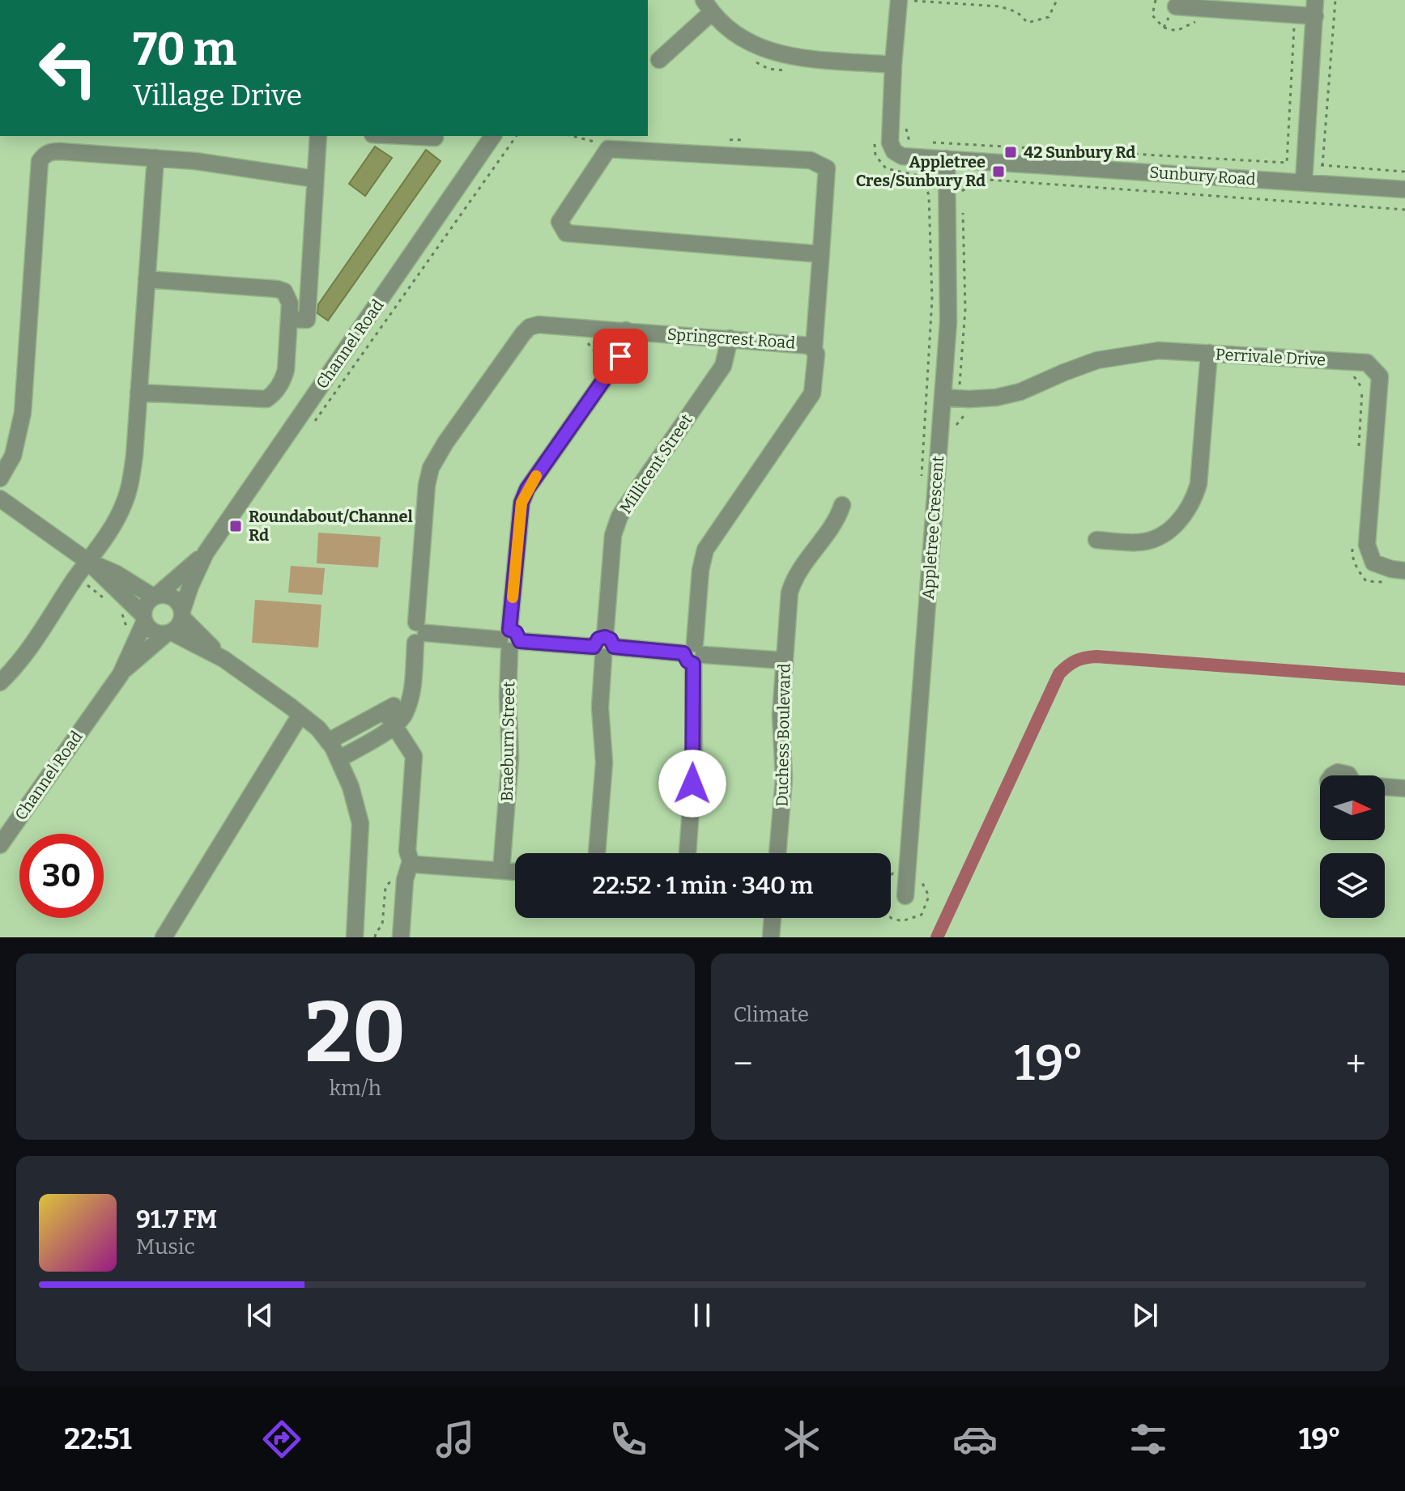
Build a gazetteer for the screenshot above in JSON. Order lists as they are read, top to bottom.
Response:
{
  "streets": {
    "street": [
      "Sunbury Road",
      "Springcrest Road",
      "Channel Road",
      "Perrivale Drive",
      "Millicent Street",
      "Appletree Crescent",
      "Duchess Boulevard",
      "Braeburn Street"
    ]
  },
  "crossings": [
    ["Sunbury Road", "Appletree Crescent"],
    ["Springcrest Road", "Millicent Street"],
    ["Springcrest Road", "Braeburn Street"],
    ["Perrivale Drive", "Appletree Crescent"]
  ],
  "places": {
    "transit": ["42 Sunbury Rd", "Appletree Cres/Sunbury Rd", "Roundabout/Channel Rd"]
  },
  "north": "right",
  "page": {
    "turn": ["70 m", "Village Drive"],
    "limit": "30",
    "trip": "22:52 · 1 min · 340 m",
    "tile": [
      ["20", "km/h"],
      "Climate"
    ],
    "heat": ["−", "19°", "+"],
    "song": ["91.7 FM", "Music"],
    "tabs": ["22:51", "19°"]
  }
}
